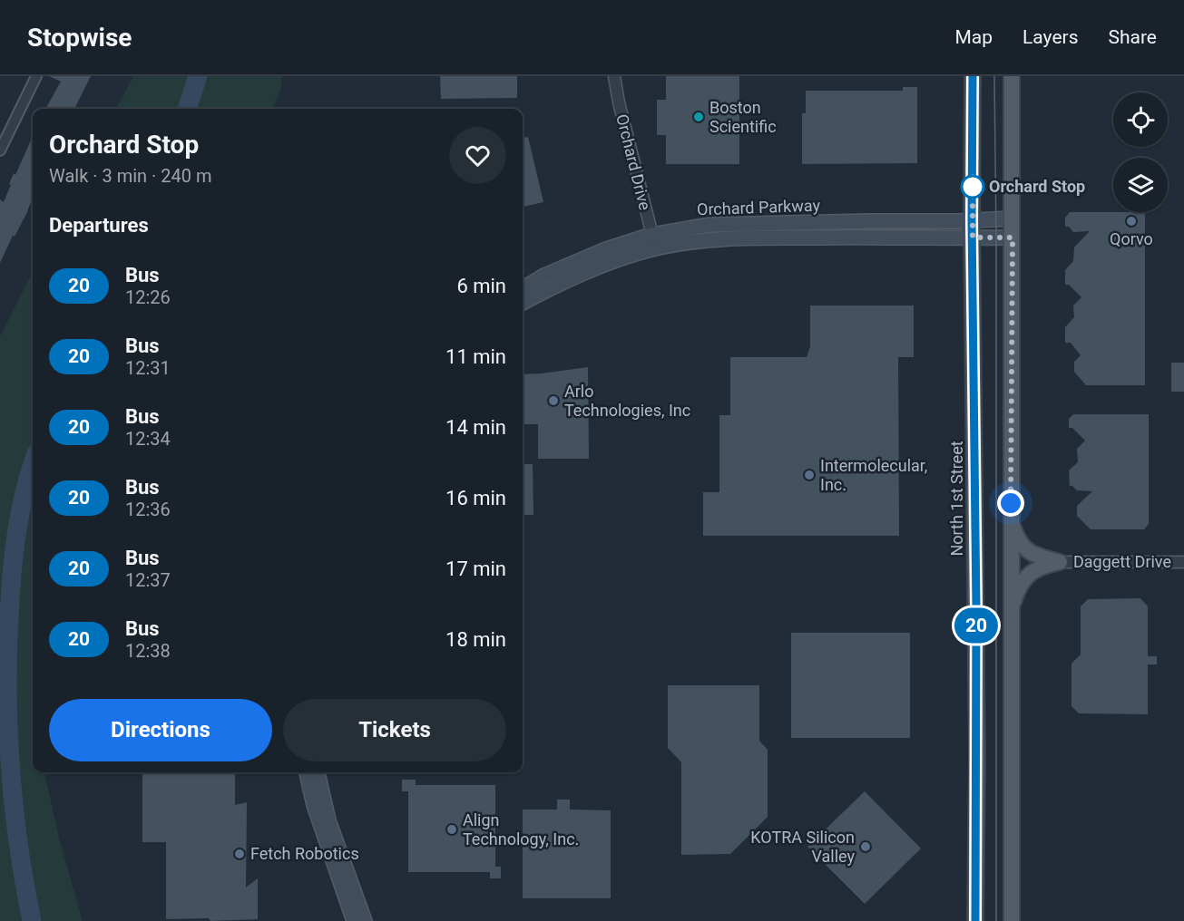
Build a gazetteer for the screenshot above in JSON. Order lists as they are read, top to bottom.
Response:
{
  "streets": {
    "main road": ["Orchard Parkway", "North 1st Street"],
    "street": ["Orchard Drive", "Daggett Drive"]
  },
  "crossings": [
    ["Orchard Drive", "Orchard Parkway"],
    ["Orchard Parkway", "North 1st Street"]
  ],
  "places": [
    "Boston Scientific",
    "Orchard Stop",
    "Qorvo",
    "Arlo Technologies, Inc",
    "Intermolecular, Inc.",
    "Align Technology, Inc.",
    "KOTRA Silicon Valley",
    "Fetch Robotics"
  ],
  "lines": ["bus line 20"],
  "page": {
    "header": "Stopwise",
    "nav": ["Map", "Layers", "Share"],
    "on_map": "20",
    "heading": [
      ["Orchard Stop", "Walk · 3 min · 240 m"],
      "Departures"
    ],
    "list": [
      {
        "mark": "20",
        "name": "Bus",
        "note": "12:26",
        "value": "6 min"
      },
      {
        "mark": "20",
        "name": "Bus",
        "note": "12:31",
        "value": "11 min"
      },
      {
        "mark": "20",
        "name": "Bus",
        "note": "12:34",
        "value": "14 min"
      },
      {
        "mark": "20",
        "name": "Bus",
        "note": "12:36",
        "value": "16 min"
      },
      {
        "mark": "20",
        "name": "Bus",
        "note": "12:37",
        "value": "17 min"
      },
      {
        "mark": "20",
        "name": "Bus",
        "note": "12:38",
        "value": "18 min"
      }
    ],
    "buttons": ["Directions", "Tickets"]
  }
}
